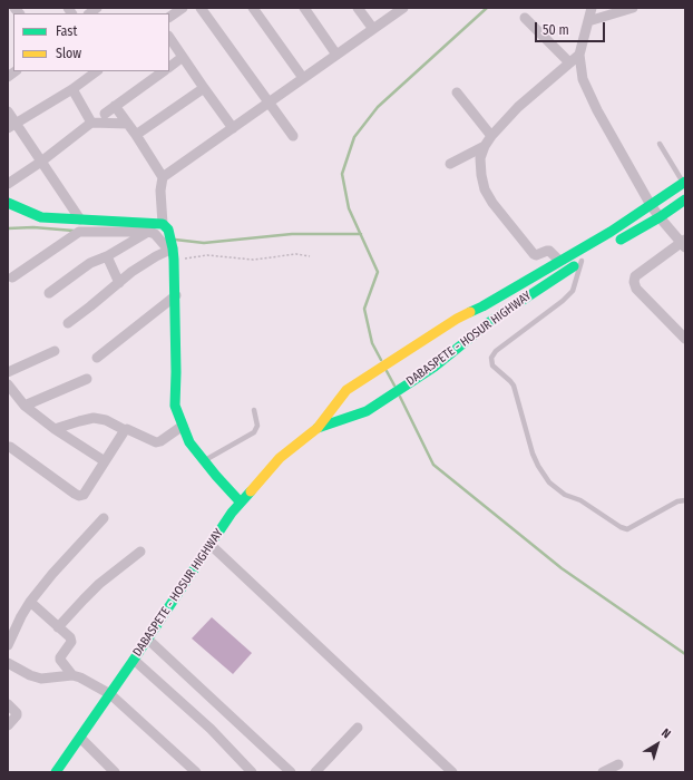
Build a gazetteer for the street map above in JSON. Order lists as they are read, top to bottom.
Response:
{
  "streets": {
    "main road": ["DABASPETE - HOSUR HIGHWAY"]
  },
  "legend": ["Fast", "Slow"],
  "scale_bar": "50 m",
  "north": "top right"
}
